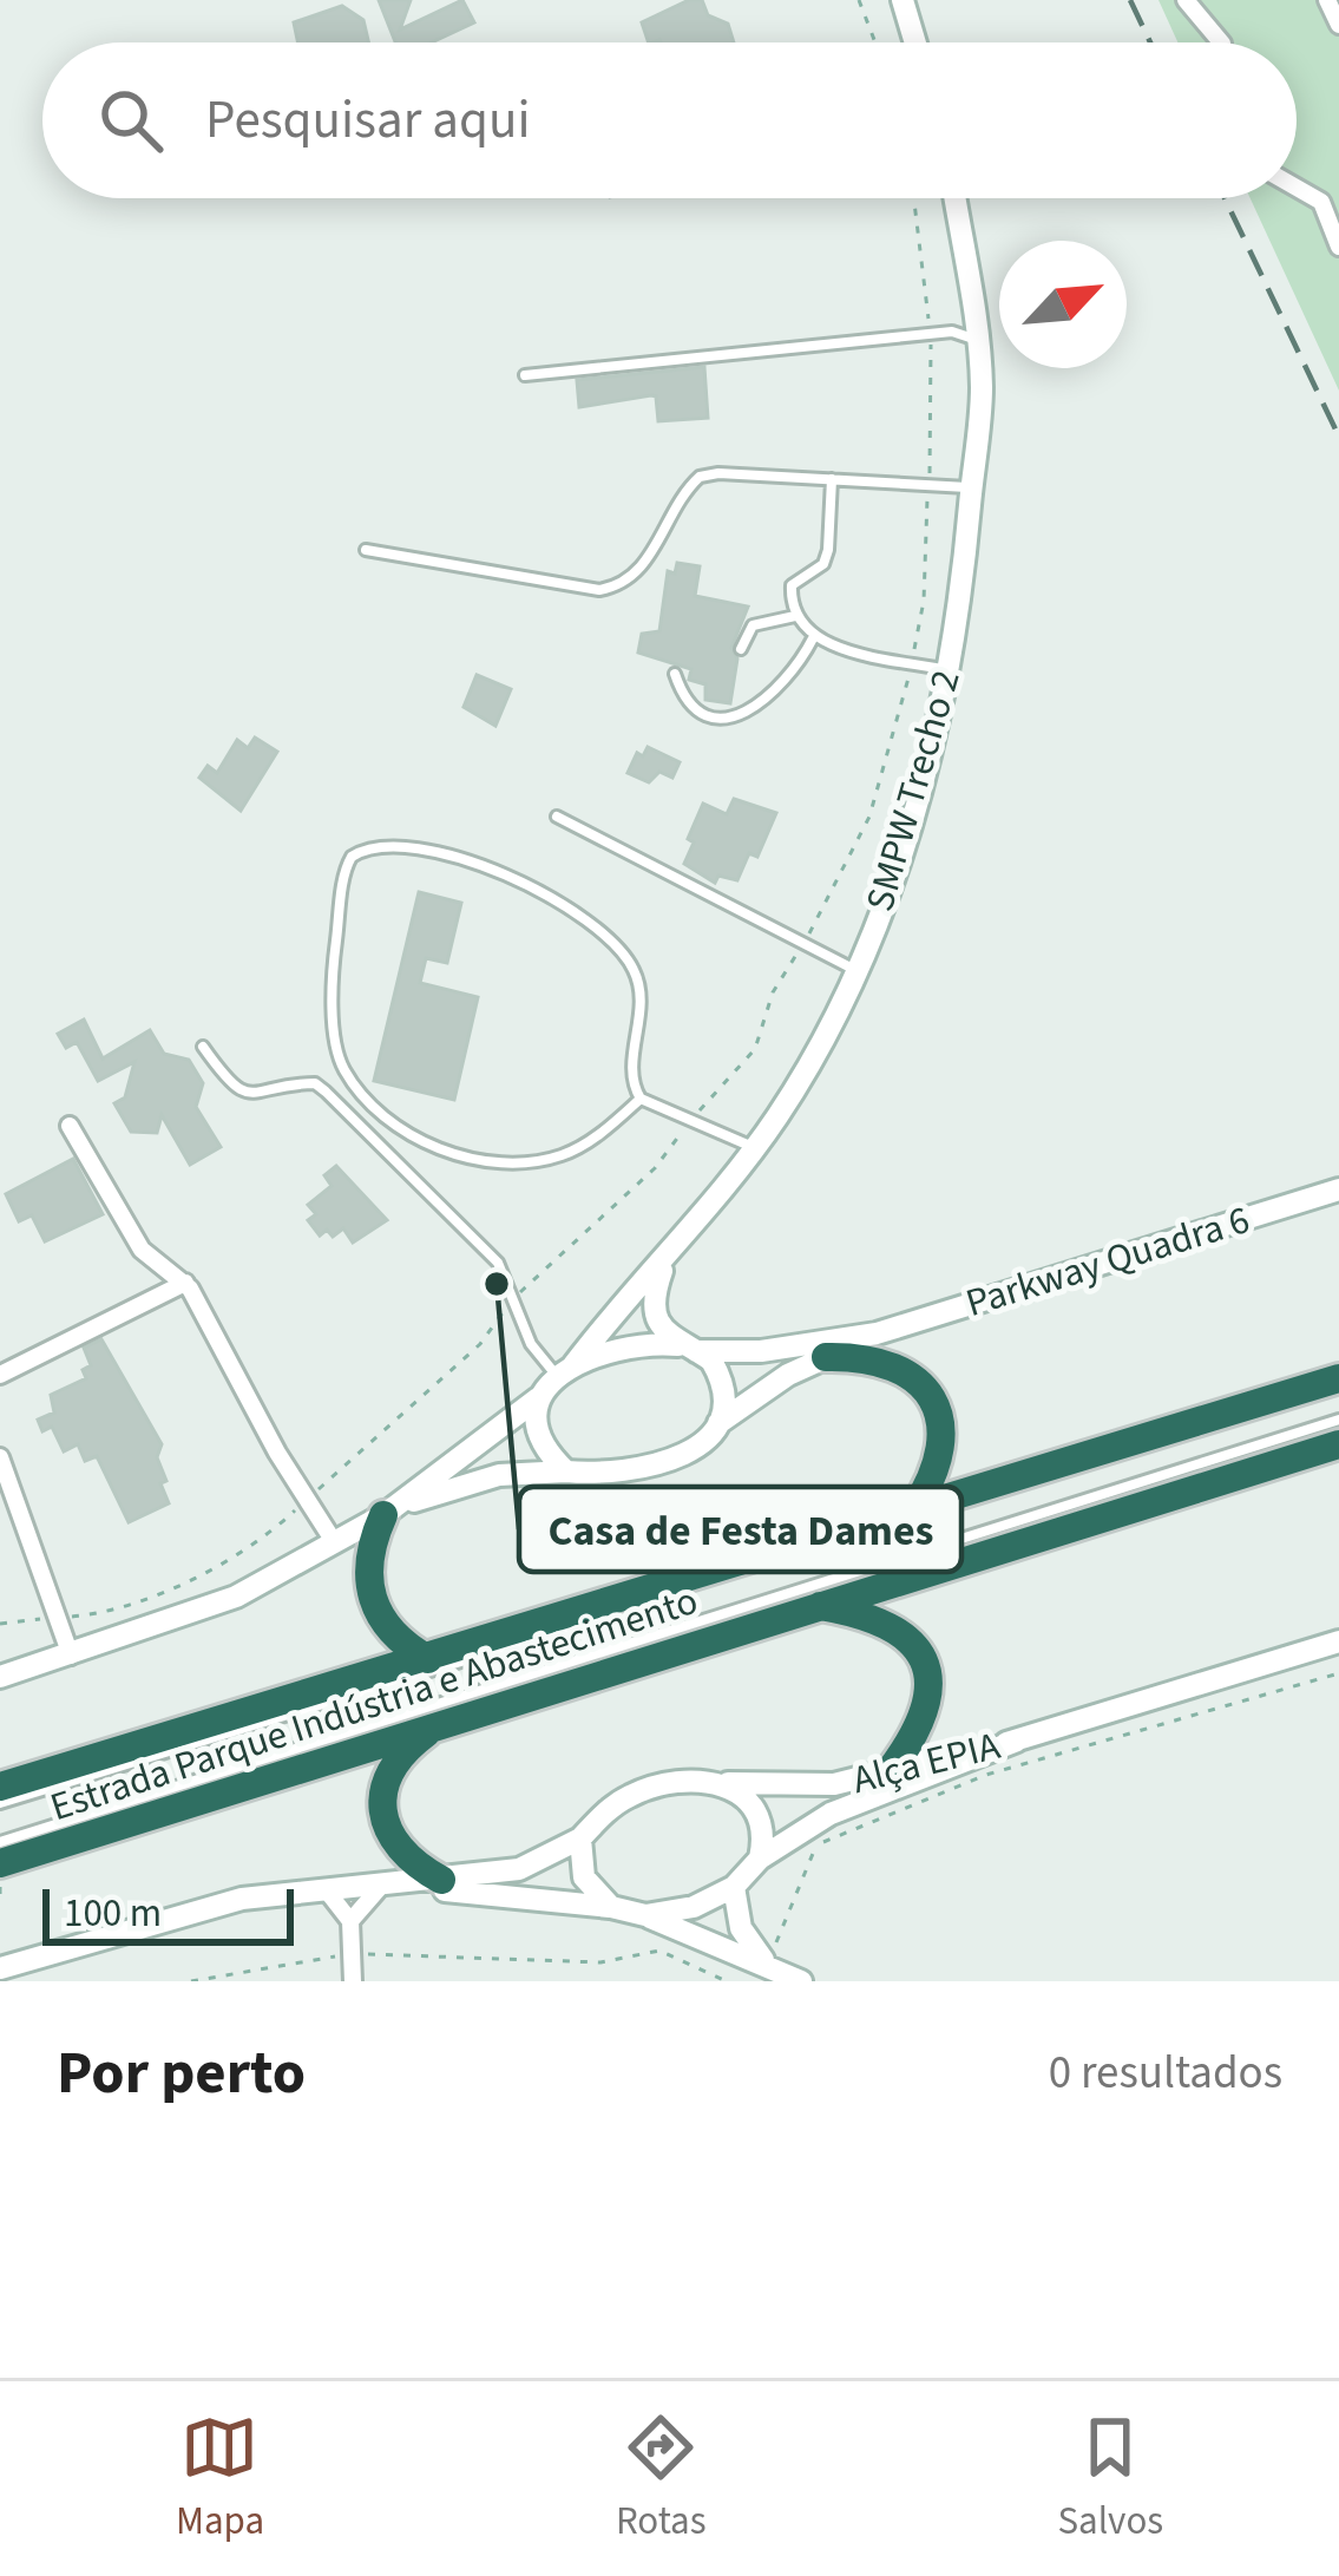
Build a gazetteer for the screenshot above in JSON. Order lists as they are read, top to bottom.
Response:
{
  "streets": {
    "highway": ["Estrada Parque Indústria e Abastecimento"],
    "street": ["SMPW Trecho 2", "Parkway Quadra 6", "Alça EPIA"]
  },
  "crossings": [
    ["SMPW Trecho 2", "Parkway Quadra 6"]
  ],
  "places": ["Casa de Festa Dames"],
  "scale_bar": "100 m",
  "north": "top right",
  "page": {
    "search": "Pesquisar aqui",
    "scale": "100 m",
    "heading": ["Por perto", "0 resultados"],
    "nav": ["Mapa", "Rotas", "Salvos"]
  }
}
